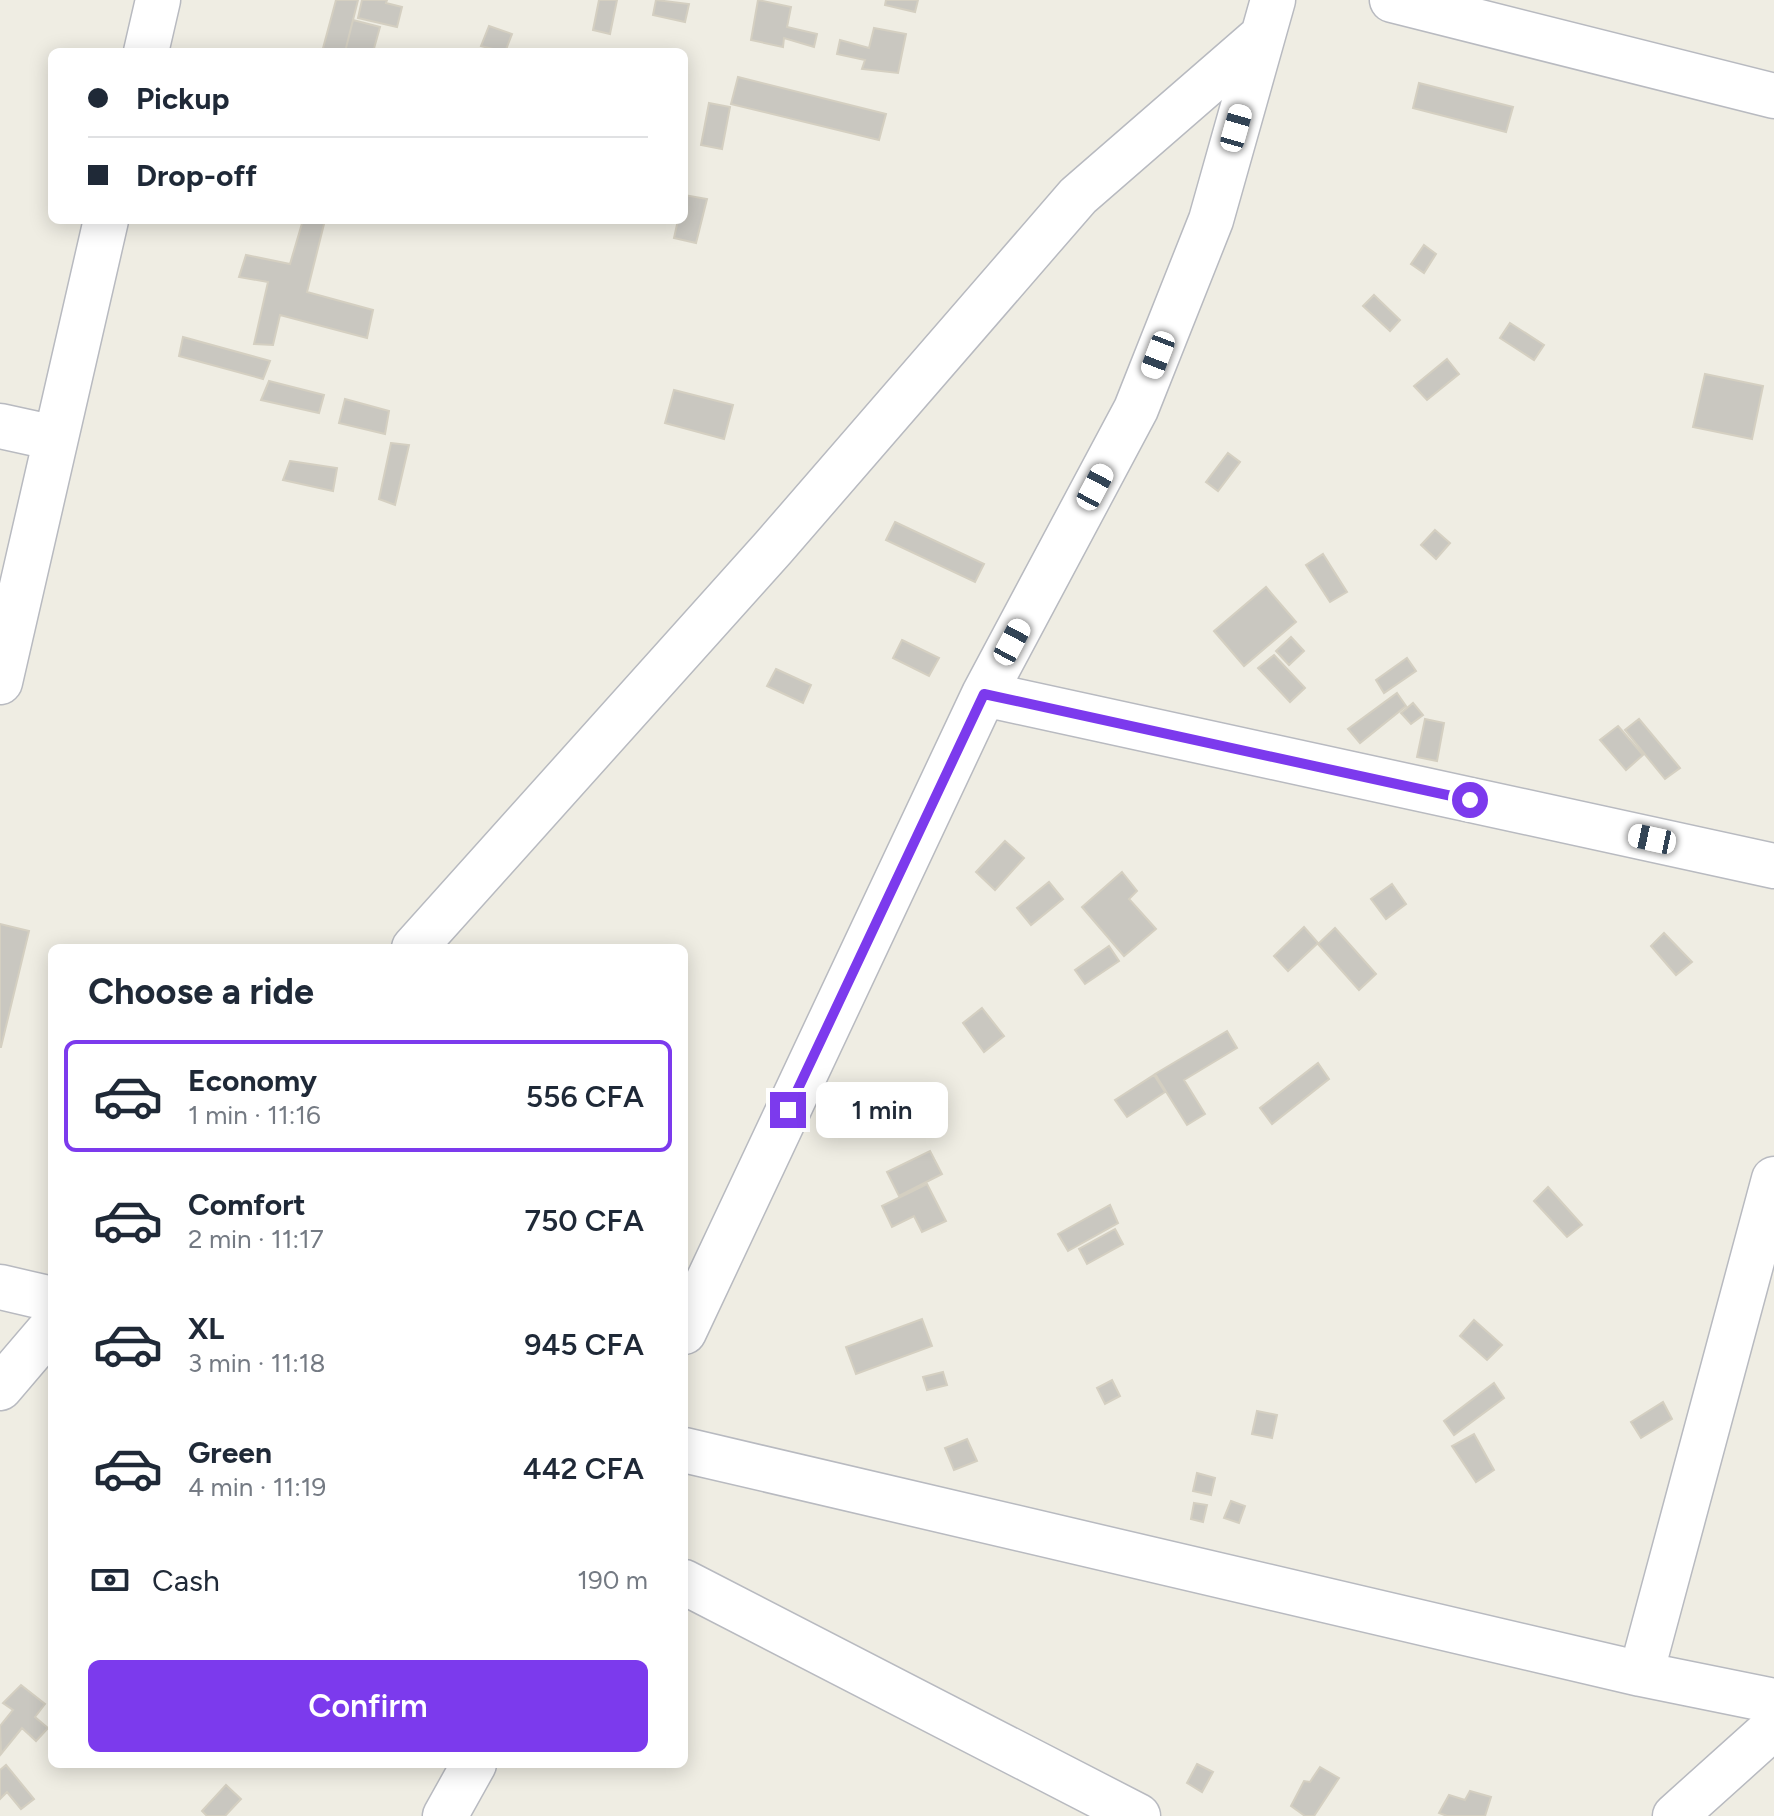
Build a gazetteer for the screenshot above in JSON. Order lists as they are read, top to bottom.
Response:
{
  "page": {
    "banner": ["Pickup", "Drop-off"],
    "heading": "Choose a ride",
    "list": [
      {
        "name": "Economy",
        "note": "1 min · 11:16",
        "value": "556 CFA"
      },
      {
        "name": "Comfort",
        "note": "2 min · 11:17",
        "value": "750 CFA"
      },
      {
        "name": "XL",
        "note": "3 min · 11:18",
        "value": "945 CFA"
      },
      {
        "name": "Green",
        "note": "4 min · 11:19",
        "value": "442 CFA"
      }
    ],
    "bubble": "1 min",
    "pay": ["Cash", "190 m"],
    "buttons": "Confirm"
  }
}
